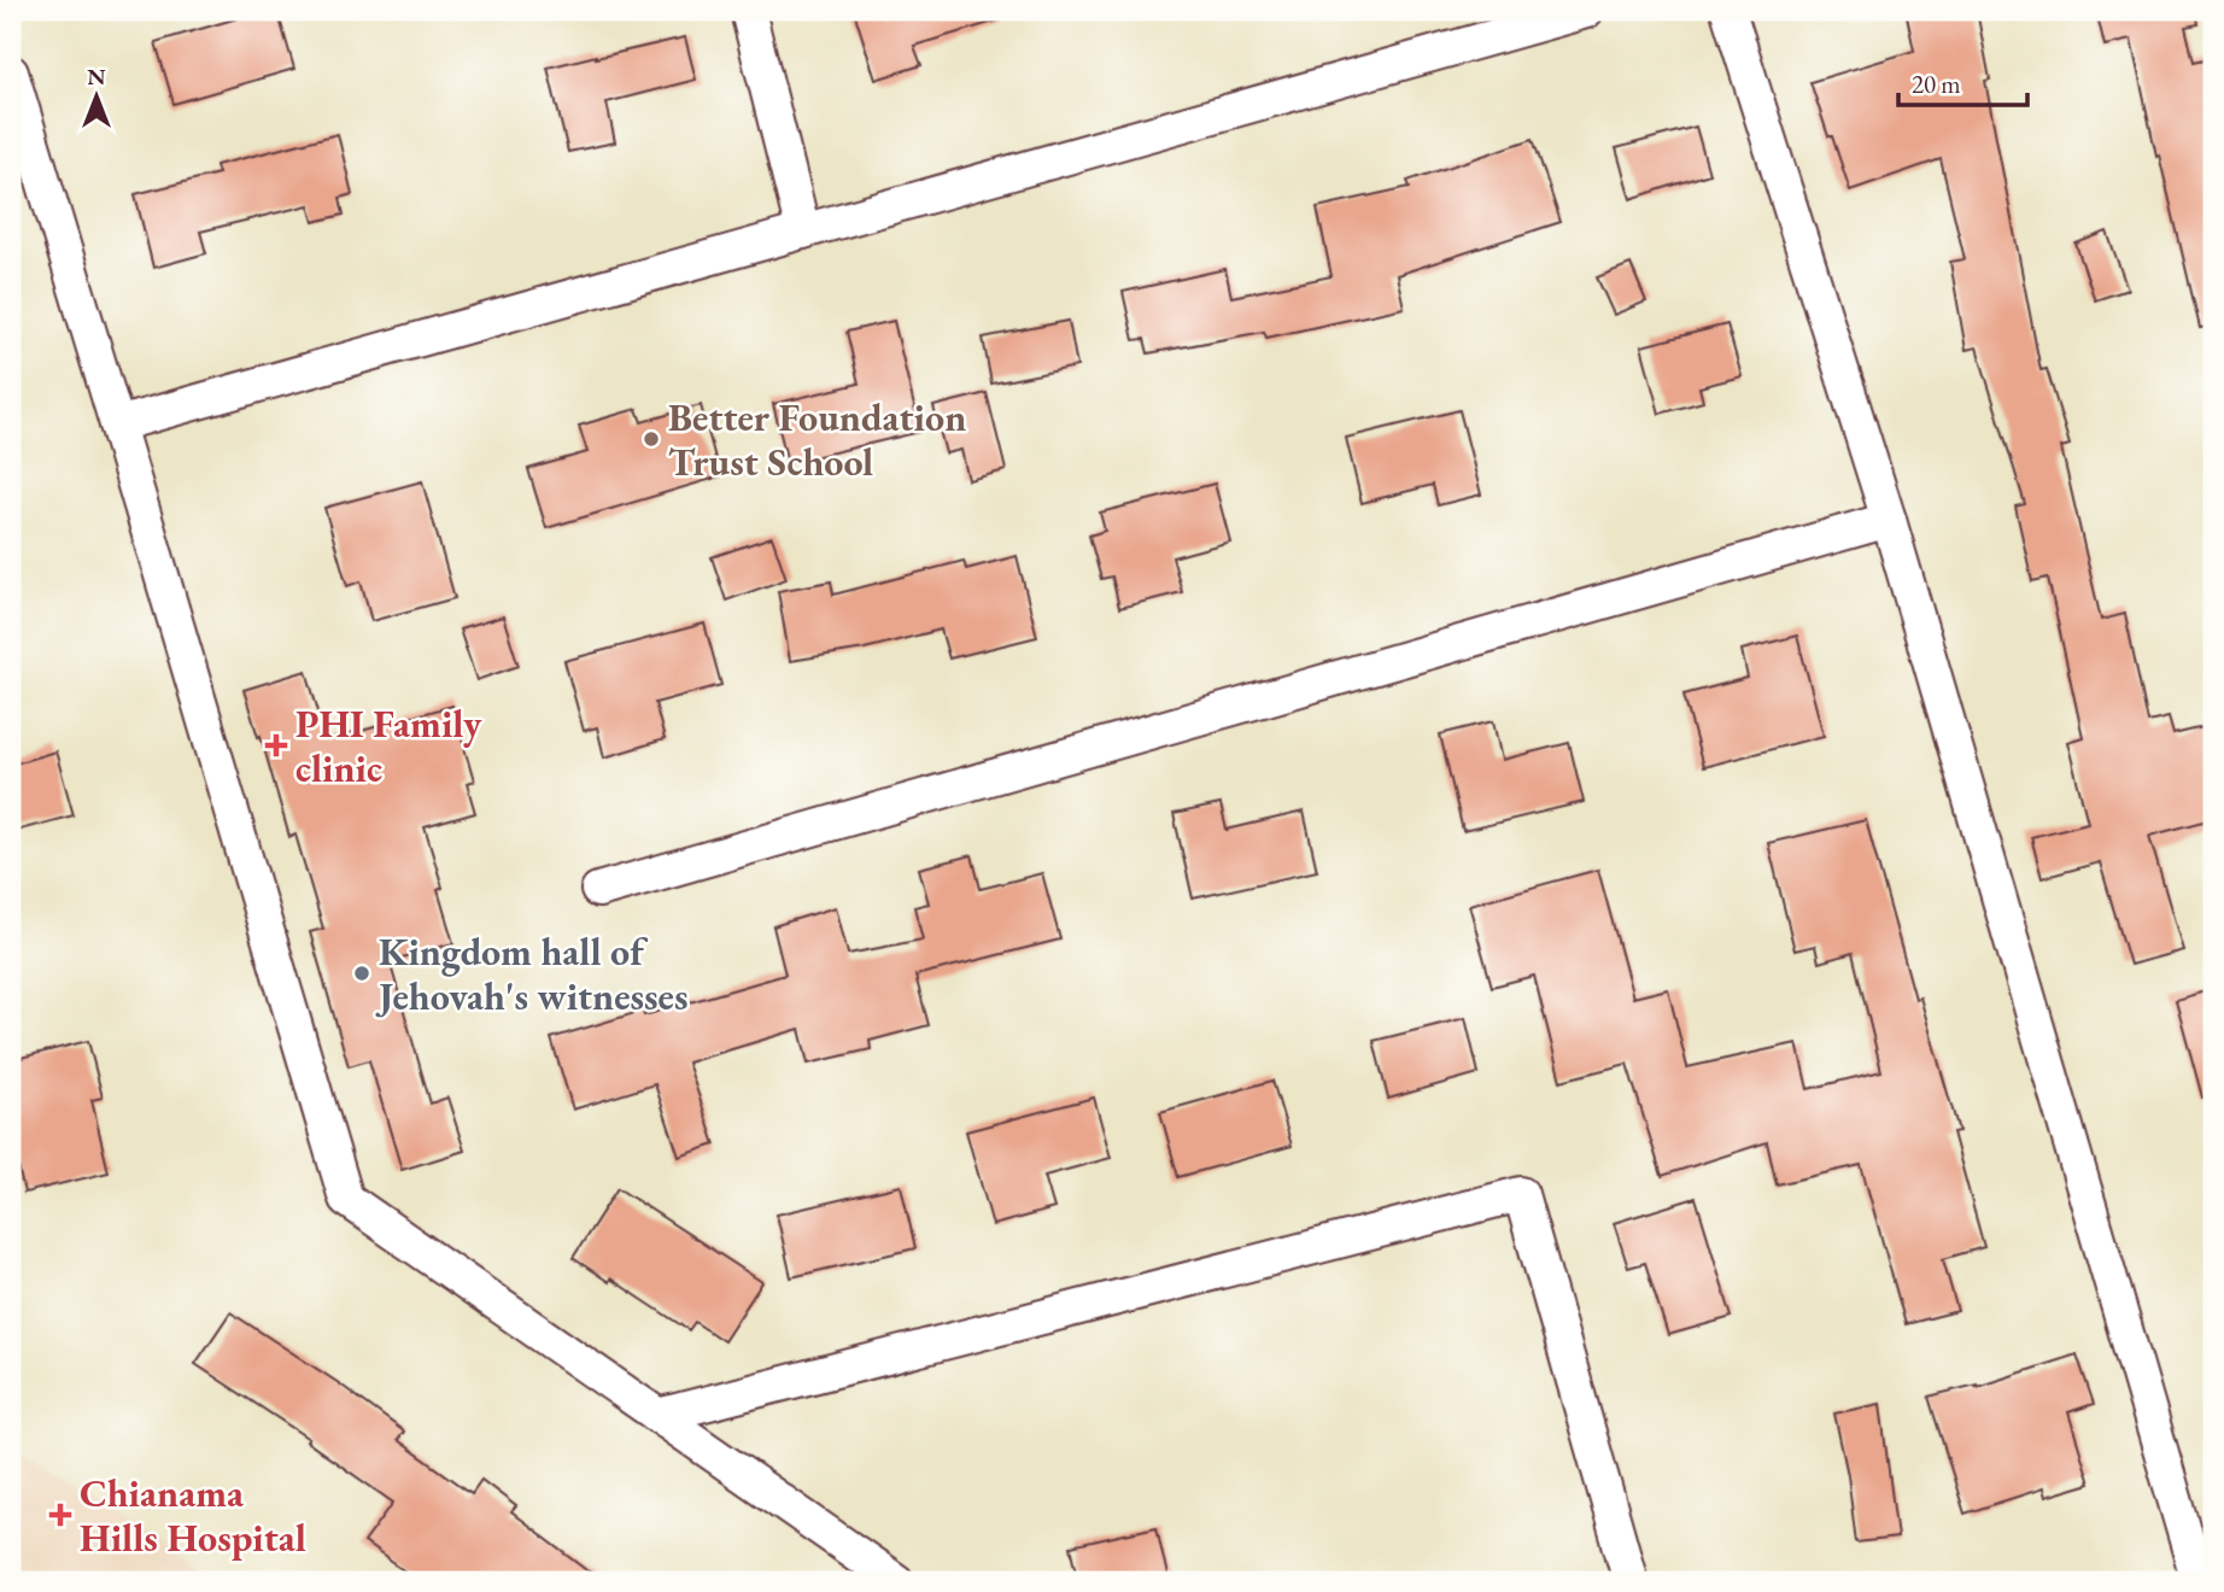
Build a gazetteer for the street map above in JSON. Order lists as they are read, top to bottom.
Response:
{
  "places": {
    "other": ["Better Foundation Trust School", "Kingdom hall of Jehovah's witnesses"],
    "health": ["PHI Family clinic", "Chianama Hills Hospital"]
  },
  "scale_bar": "20 m",
  "north": "top"
}
